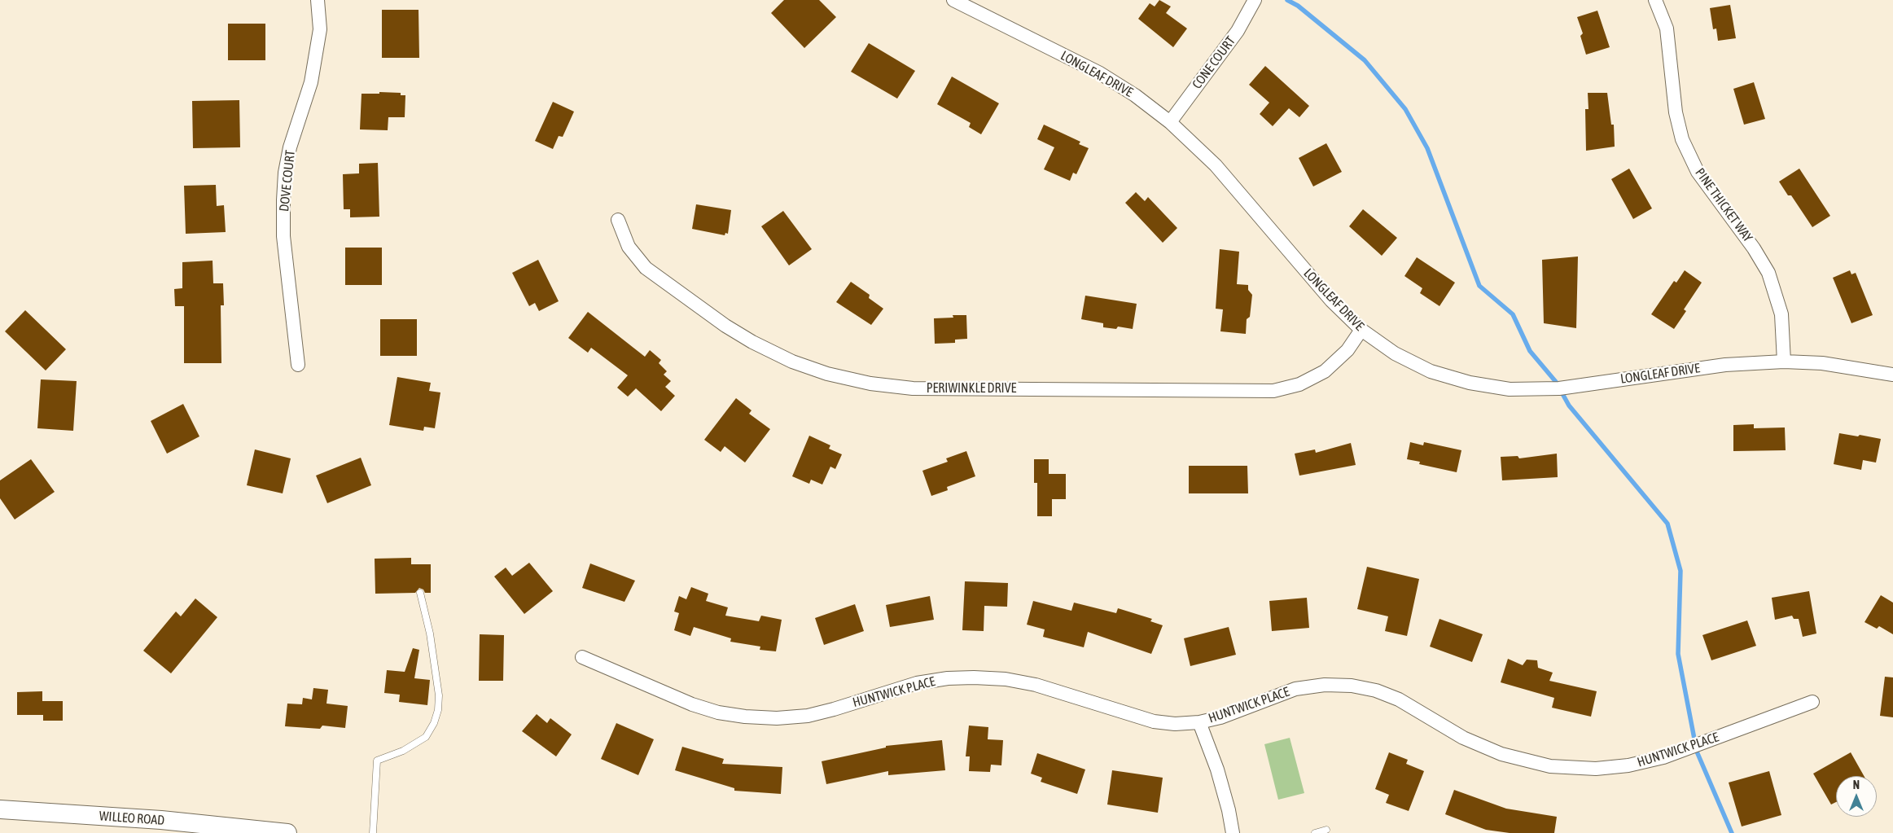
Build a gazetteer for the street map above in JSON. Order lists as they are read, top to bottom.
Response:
{
  "streets": {
    "street": [
      "CONE COURT",
      "LONGLEAF DRIVE",
      "DOVE COURT",
      "PINE THICKET WAY",
      "PERIWINKLE DRIVE",
      "HUNTWICK PLACE",
      "WILLEO ROAD"
    ]
  },
  "crossings": [
    ["CONE COURT", "LONGLEAF DRIVE"],
    ["LONGLEAF DRIVE", "PINE THICKET WAY"],
    ["LONGLEAF DRIVE", "PERIWINKLE DRIVE"]
  ],
  "north": "top"
}
